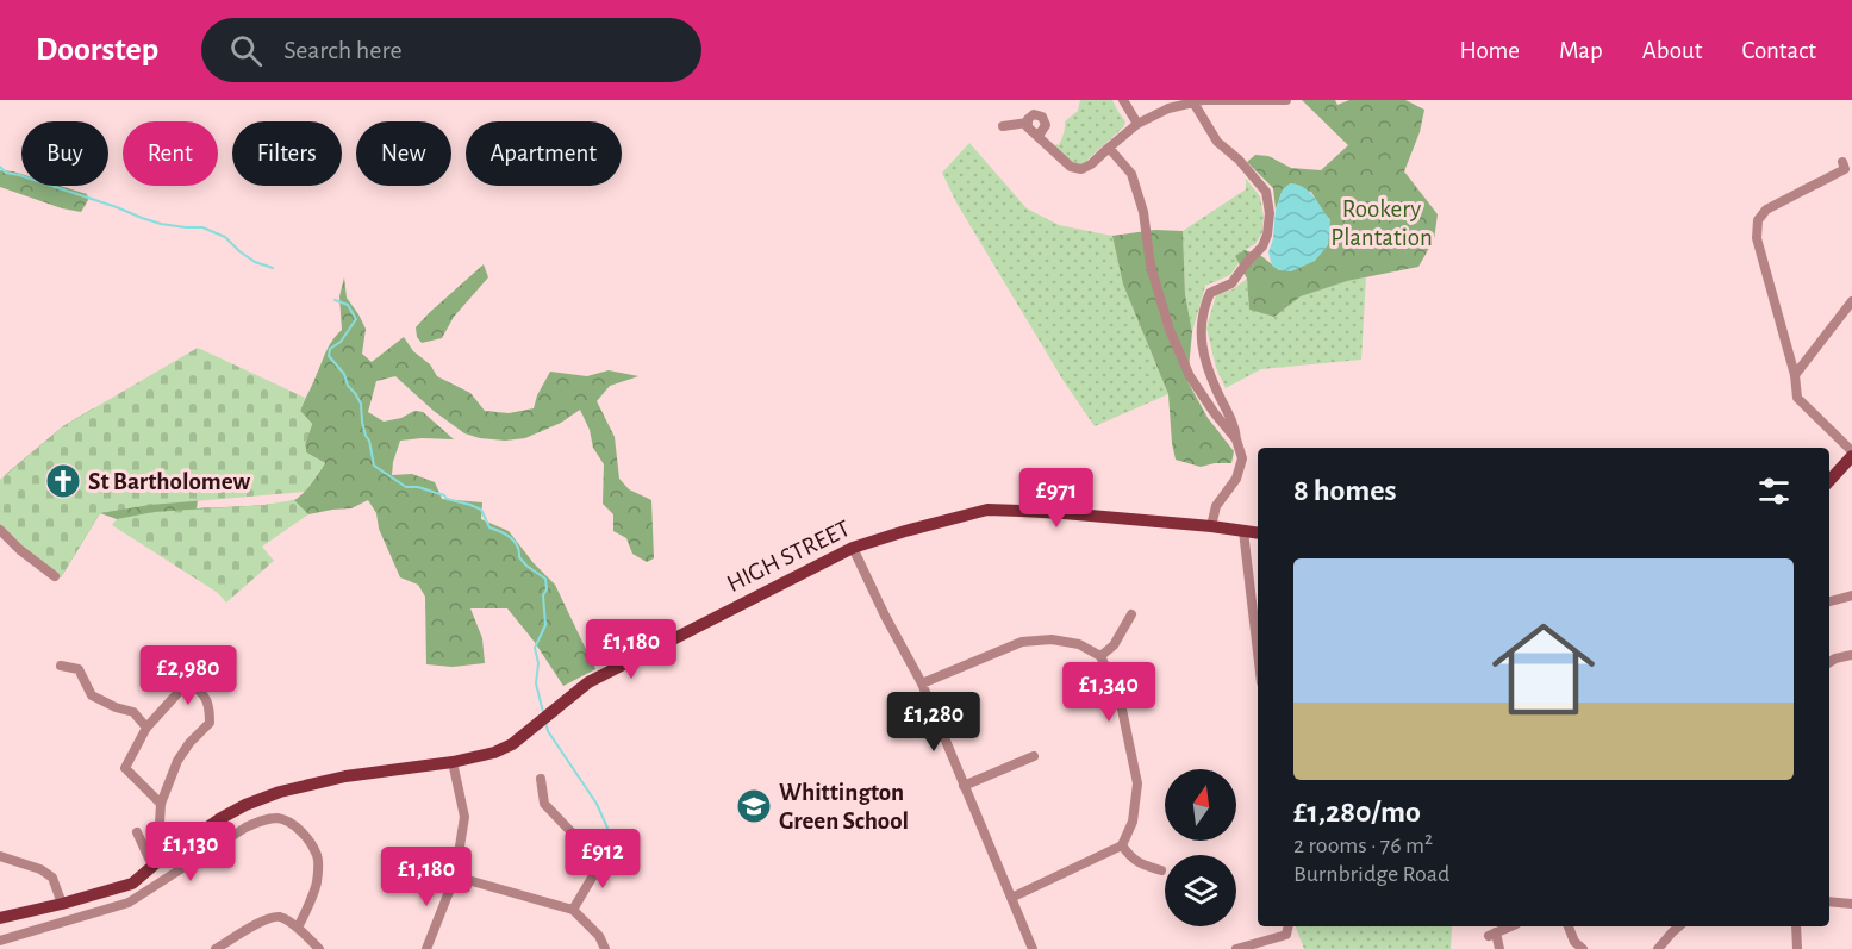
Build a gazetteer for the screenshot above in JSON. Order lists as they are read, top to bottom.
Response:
{
  "streets": {
    "main road": ["HIGH STREET"]
  },
  "parks": ["Rookery Plantation"],
  "places": {
    "church": ["St Bartholomew"],
    "school or university": ["Whittington Green School"]
  },
  "north": "top",
  "page": {
    "header": "Doorstep",
    "search": "Search here",
    "nav": [
      "Home",
      "Map",
      "About",
      "Contact"
    ],
    "chip": [
      "Buy",
      "Rent",
      "Filters",
      "New",
      "Apartment"
    ],
    "heading": "8 homes",
    "price": [
      "£971",
      "£1,180",
      "£2,980",
      "£1,340",
      "£1,280",
      "£1,130",
      "£912",
      "£1,180"
    ],
    "list": [
      {
        "name": "£1,280/mo",
        "note": "2 rooms · 76 m² · Burnbridge Road"
      }
    ]
  }
}
